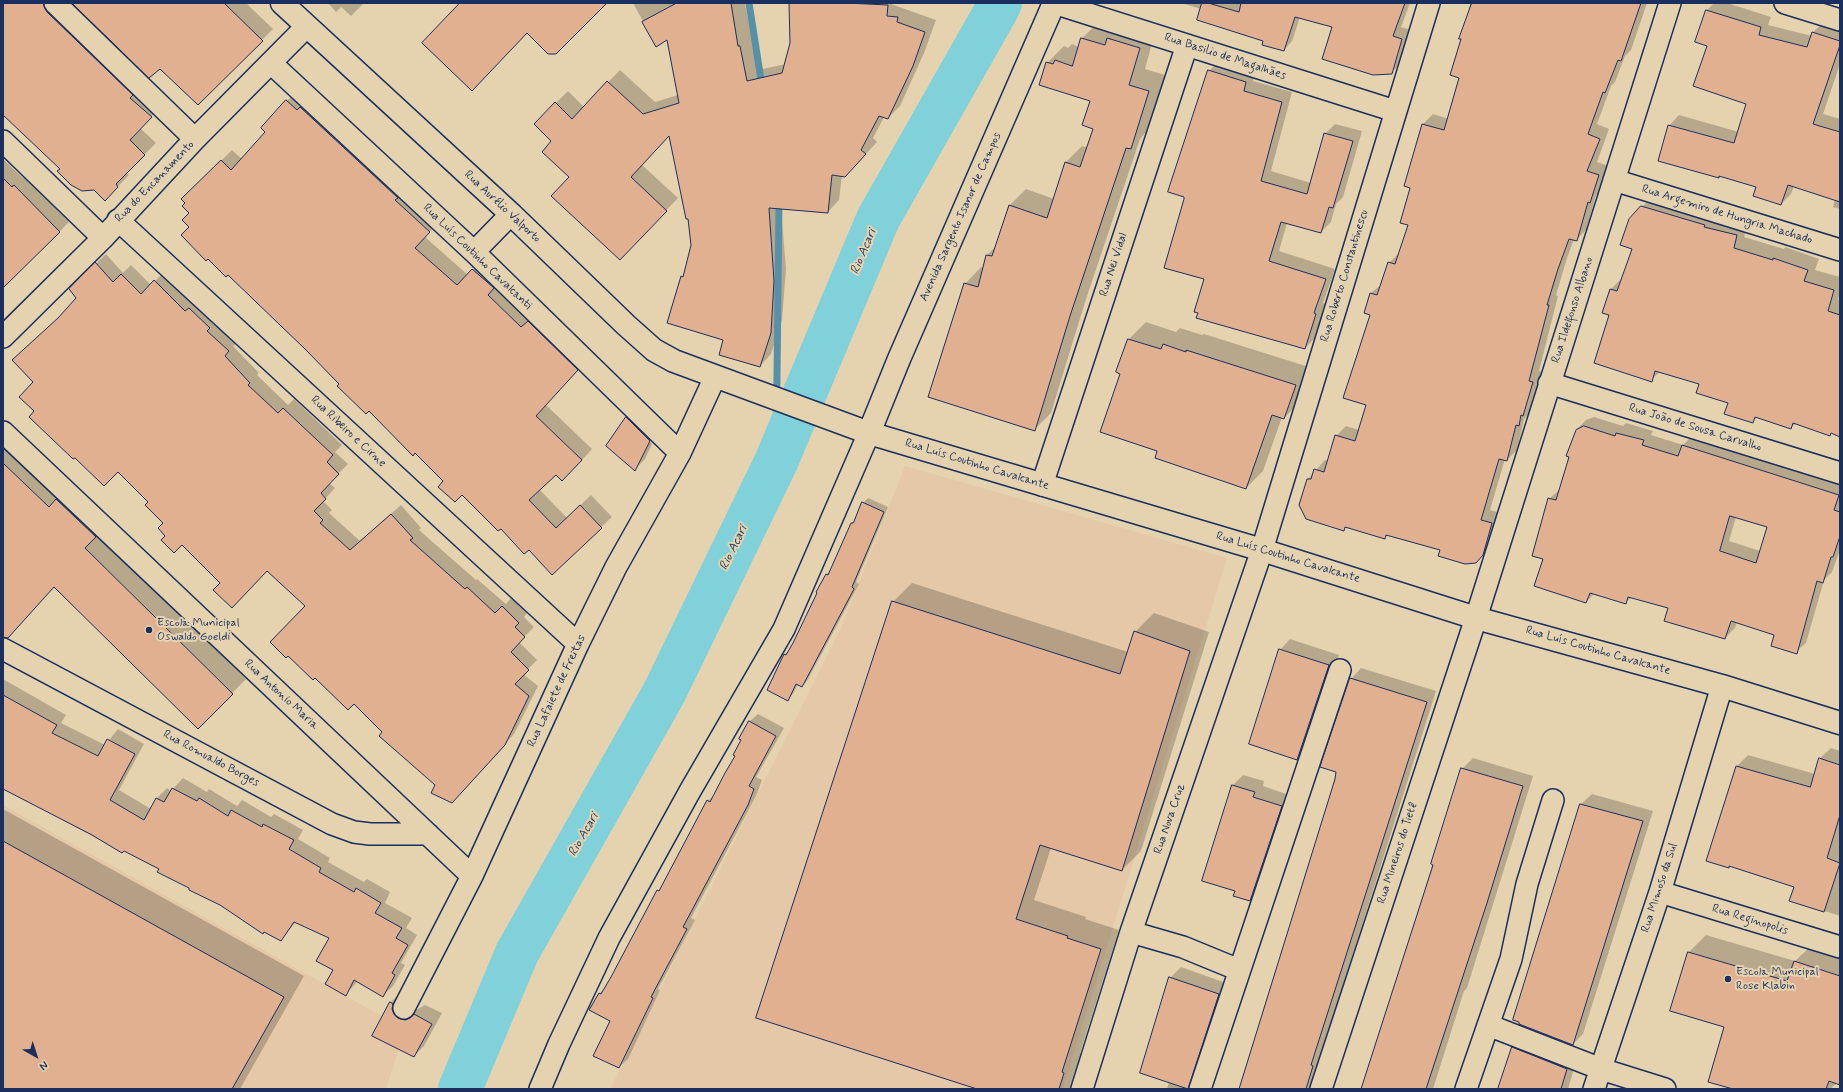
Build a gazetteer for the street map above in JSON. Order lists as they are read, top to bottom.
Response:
{
  "streets": {
    "main road": ["Rua Aurélio Valporto", "Avenida Sargento Isanor de Campos", "Rua Luís Coutinho Cavalcante"],
    "street": [
      "Rua Basilio de Magalhães",
      "Rua do Encanamento",
      "Rua Argemiro de Hungria Machado",
      "Rua Luís Coutinho Cavalcanti",
      "Rua Nei Vidal",
      "Rua Roberto Constantinescu",
      "Rua Ildelfonso Albano",
      "Rua João de Sousa Carvalho",
      "Rua Ribeiro e Cirne",
      "Rua Lafaiete de Freitas",
      "Rua Antonio Maria",
      "Rua Romualdo Borges",
      "Rua Nova Cruz",
      "Rua Mineiros do Tietê",
      "Rua Mimoso da Sul",
      "Rua Reginopolis"
    ]
  },
  "crossings": [
    ["Rua Basilio de Magalhães", "Avenida Sargento Isanor de Campos"],
    ["Rua Basilio de Magalhães", "Rua Nei Vidal"],
    ["Rua Basilio de Magalhães", "Rua Roberto Constantinescu"],
    ["Rua do Encanamento", "Rua Aurélio Valporto"],
    ["Rua do Encanamento", "Rua Luís Coutinho Cavalcanti"],
    ["Rua do Encanamento", "Rua Ribeiro e Cirne"],
    ["Rua Aurélio Valporto", "Rua Luís Coutinho Cavalcante"],
    ["Rua Aurélio Valporto", "Rua Lafaiete de Freitas"],
    ["Rua Argemiro de Hungria Machado", "Rua Ildelfonso Albano"],
    ["Avenida Sargento Isanor de Campos", "Rua Luís Coutinho Cavalcante"],
    ["Rua Luís Coutinho Cavalcanti", "Rua Lafaiete de Freitas"],
    ["Rua Nei Vidal", "Rua Luís Coutinho Cavalcante"],
    ["Rua Roberto Constantinescu", "Rua Luís Coutinho Cavalcante"],
    ["Rua Roberto Constantinescu", "Rua Nova Cruz"],
    ["Rua Ildelfonso Albano", "Rua João de Sousa Carvalho"],
    ["Rua Ildelfonso Albano", "Rua Luís Coutinho Cavalcante"],
    ["Rua Ildelfonso Albano", "Rua Mineiros do Tietê"],
    ["Rua Ribeiro e Cirne", "Rua Lafaiete de Freitas"],
    ["Rua Luís Coutinho Cavalcante", "Rua Nova Cruz"],
    ["Rua Luís Coutinho Cavalcante", "Rua Mineiros do Tietê"],
    ["Rua Luís Coutinho Cavalcante", "Rua Mimoso da Sul"],
    ["Rua Lafaiete de Freitas", "Rua Antonio Maria"],
    ["Rua Antonio Maria", "Rua Romualdo Borges"],
    ["Rua Mimoso da Sul", "Rua Reginopolis"]
  ],
  "water": ["Rio Acari"],
  "places": ["Escola Municipal Oswaldo Goeldi", "Escola Municipal Rose Klabin"],
  "north": "bottom right"
}
